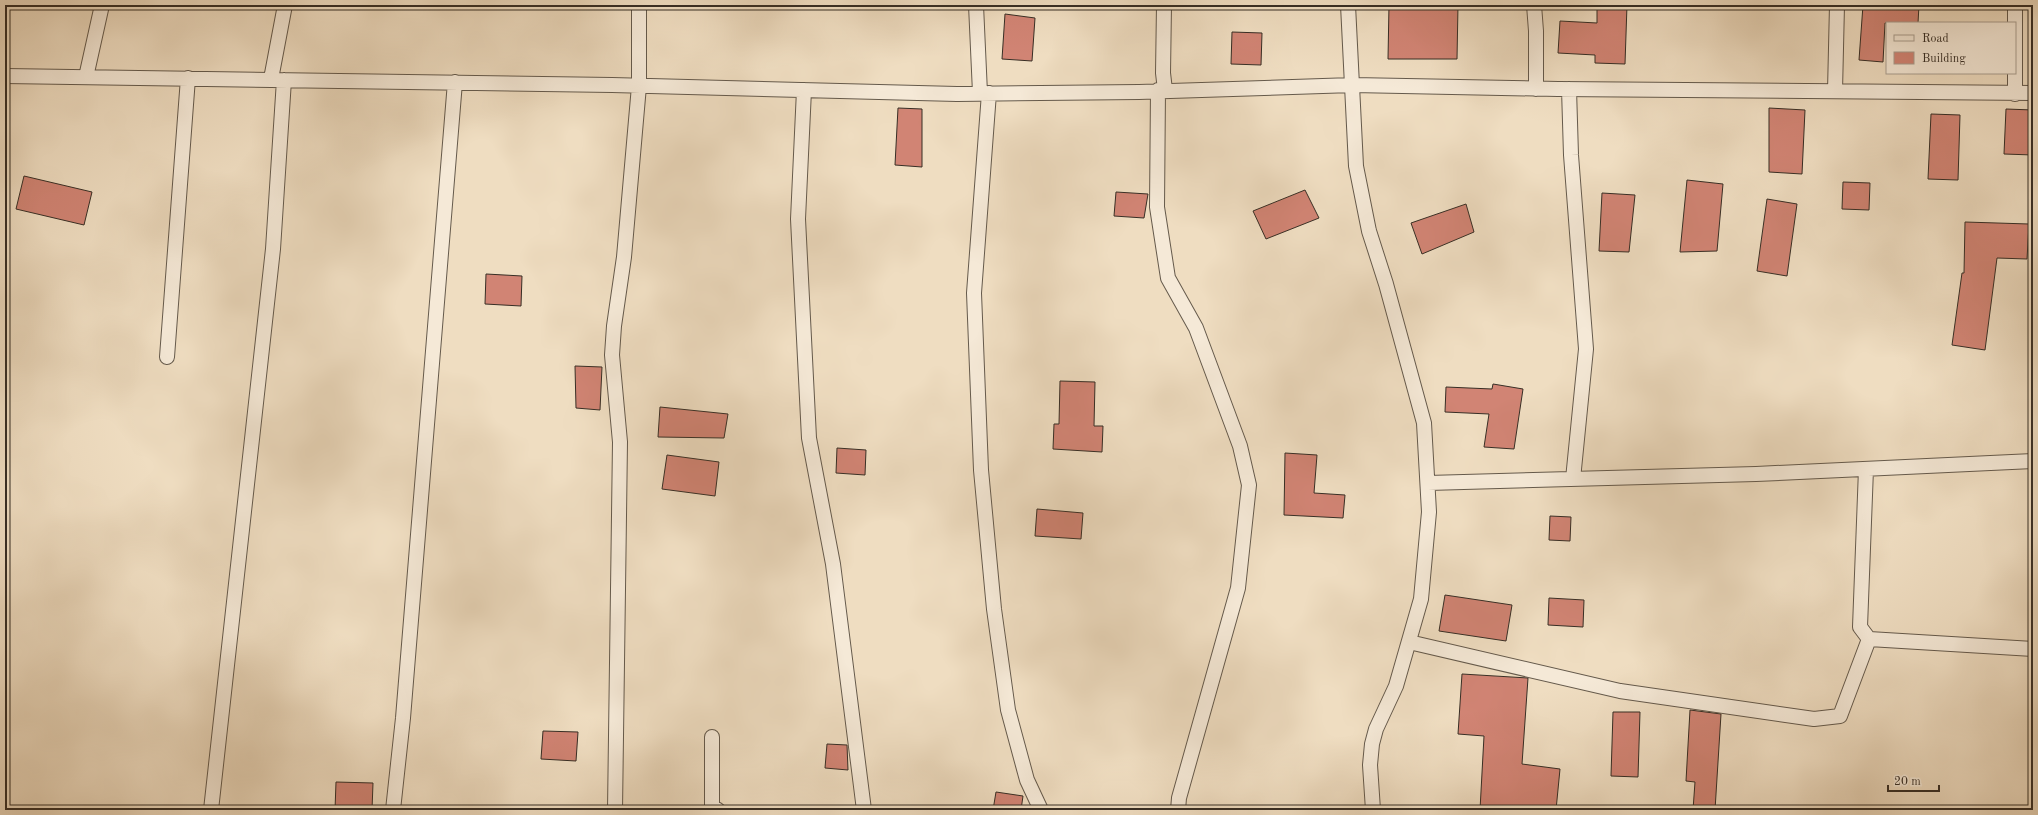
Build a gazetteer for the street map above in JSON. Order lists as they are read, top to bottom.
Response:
{
  "legend": ["Road", "Building"],
  "scale_bar": "20 m"
}
